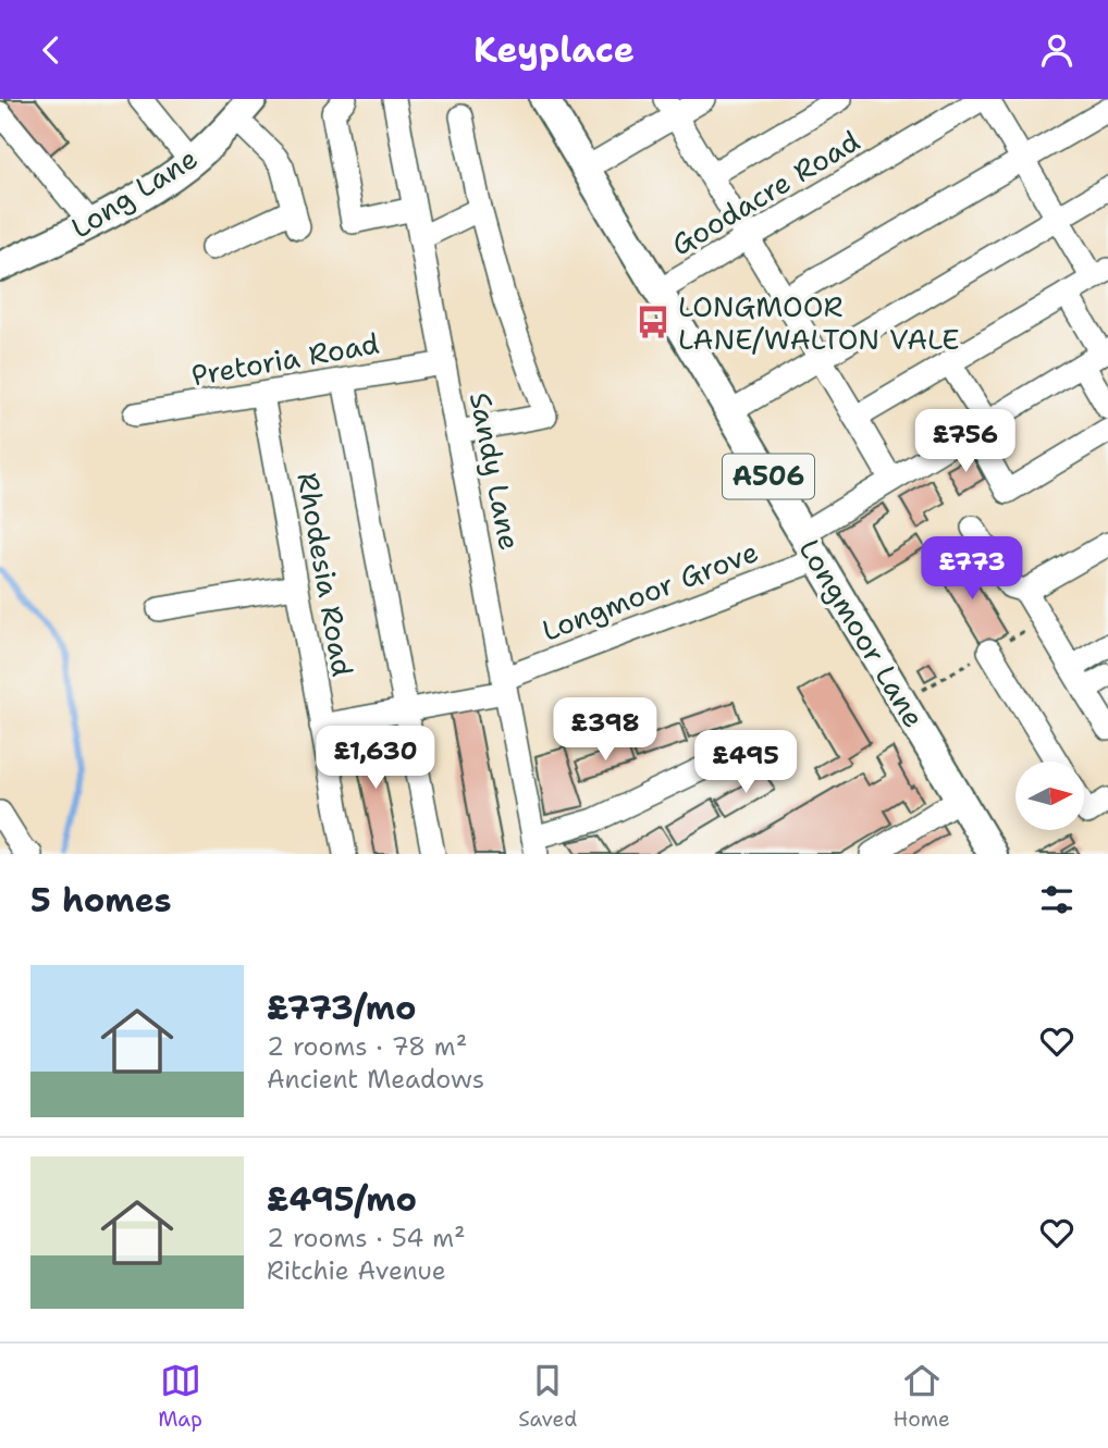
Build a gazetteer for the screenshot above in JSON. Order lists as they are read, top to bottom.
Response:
{
  "streets": {
    "main road": ["Long Lane", "A506", "Longmoor Lane"],
    "street": [
      "Goodacre Road",
      "Pretoria Road",
      "Sandy Lane",
      "Rhodesia Road",
      "Longmoor Grove"
    ]
  },
  "crossings": [
    ["Goodacre Road", "Longmoor Lane"],
    ["Pretoria Road", "Sandy Lane"],
    ["Pretoria Road", "Rhodesia Road"],
    ["Sandy Lane", "Longmoor Grove"],
    ["Rhodesia Road", "Longmoor Grove"],
    ["Longmoor Grove", "Longmoor Lane"]
  ],
  "places": {
    "bus stop": ["LONGMOOR LANE/WALTON VALE"]
  },
  "north": "right",
  "page": {
    "header": "Keyplace",
    "price": [
      "£756",
      "£773",
      "£398",
      "£1,630",
      "£495"
    ],
    "heading": "5 homes",
    "list": [
      {
        "name": "£773/mo",
        "note": "2 rooms · 78 m² · Ancient Meadows"
      },
      {
        "name": "£495/mo",
        "note": "2 rooms · 54 m² · Ritchie Avenue"
      }
    ],
    "tabs": ["Map", "Saved", "Home"]
  }
}
